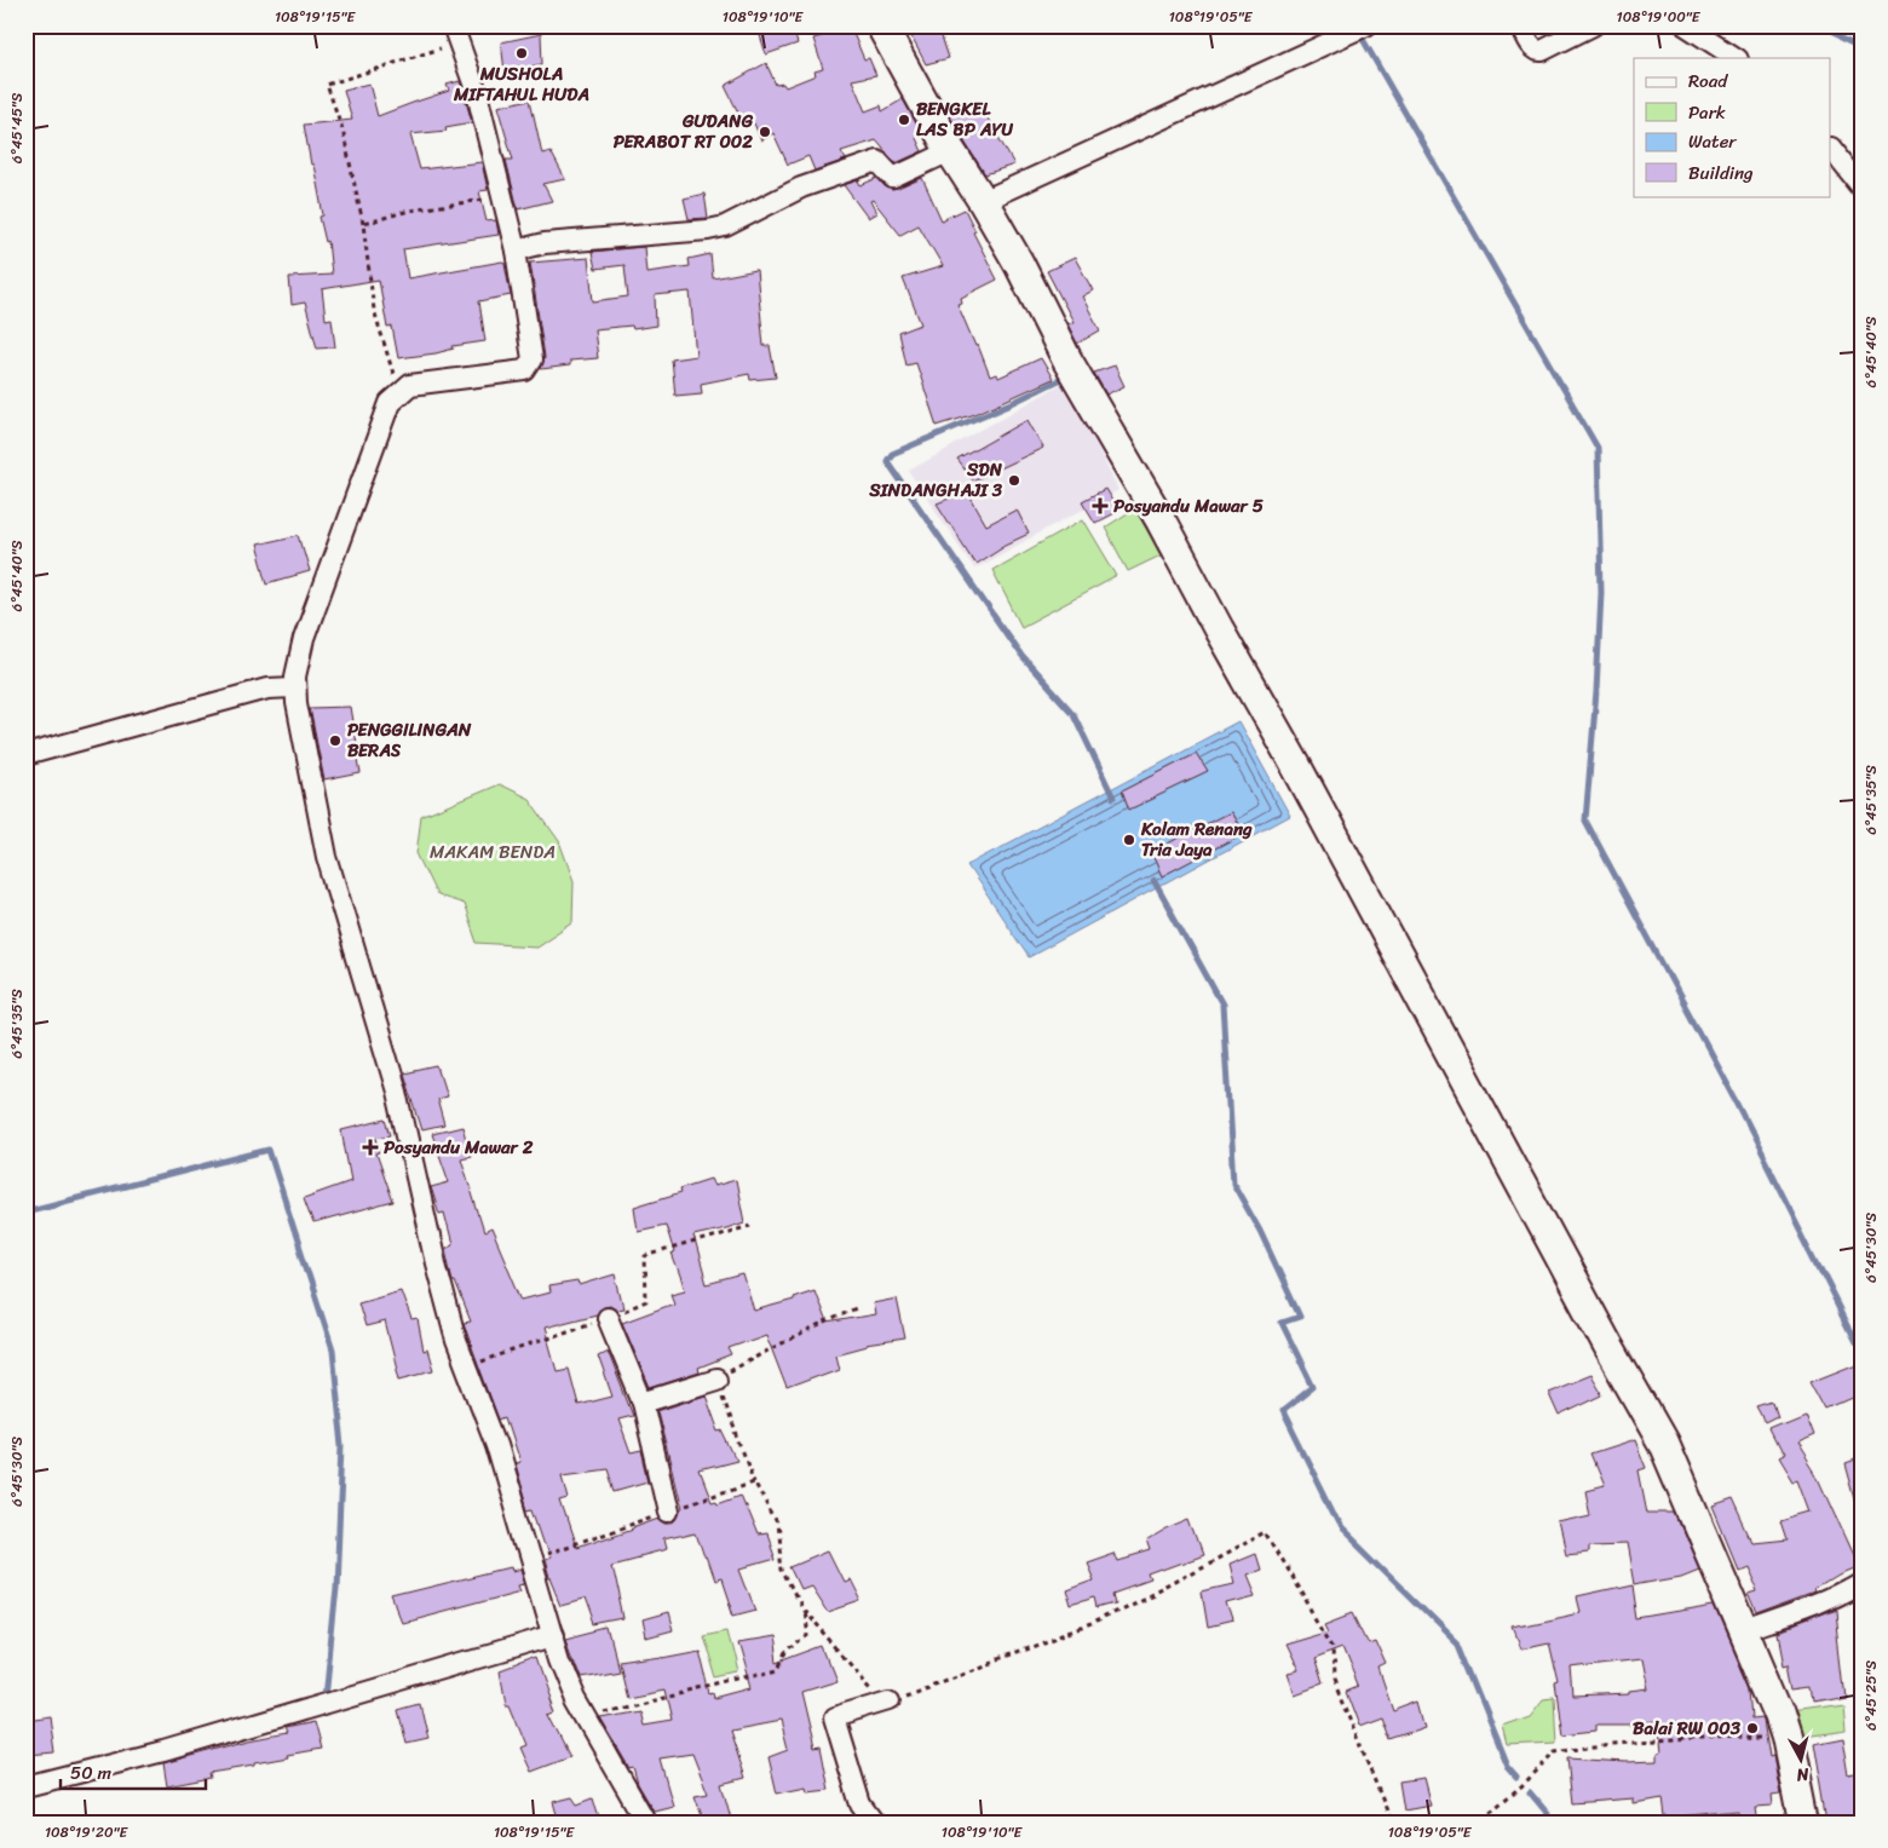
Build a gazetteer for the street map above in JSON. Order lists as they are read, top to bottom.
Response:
{
  "parks": ["MAKAM BENDA"],
  "places": {
    "other": [
      "MUSHOLA MIFTAHUL HUDA",
      "BENGKEL LAS BP AYU",
      "GUDANG PERABOT RT 002",
      "SDN SINDANGHAJI 3",
      "PENGGILINGAN BERAS",
      "Kolam Renang Tria Jaya",
      "Balai RW 003"
    ],
    "health": ["Posyandu Mawar 5", "Posyandu Mawar 2"]
  },
  "legend": [
    "Road",
    "Park",
    "Water",
    "Building"
  ],
  "scale_bar": "50 m",
  "north": "bottom",
  "coordinates": [
    "108°19'15\"E",
    "108°19'10\"E",
    "108°19'05\"E",
    "108°19'00\"E",
    "6°45'45\"S",
    "6°45'40\"S",
    "6°45'35\"S",
    "6°45'30\"S",
    "6°45'25\"S",
    "108°19'20\"E"
  ]
}
